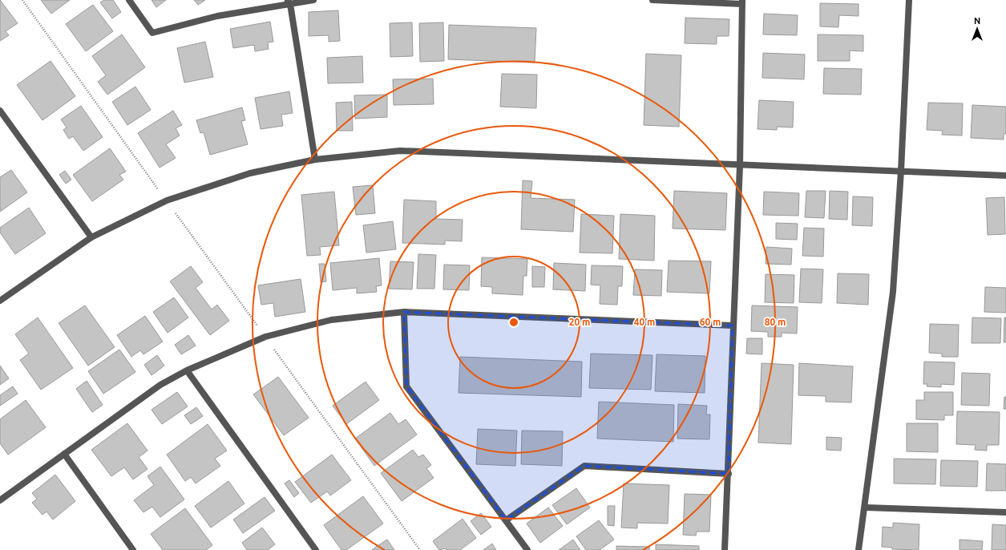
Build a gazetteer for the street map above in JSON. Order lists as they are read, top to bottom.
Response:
{
  "north": "top",
  "rings": [
    "20 m",
    "40 m",
    "60 m",
    "80 m"
  ]
}
